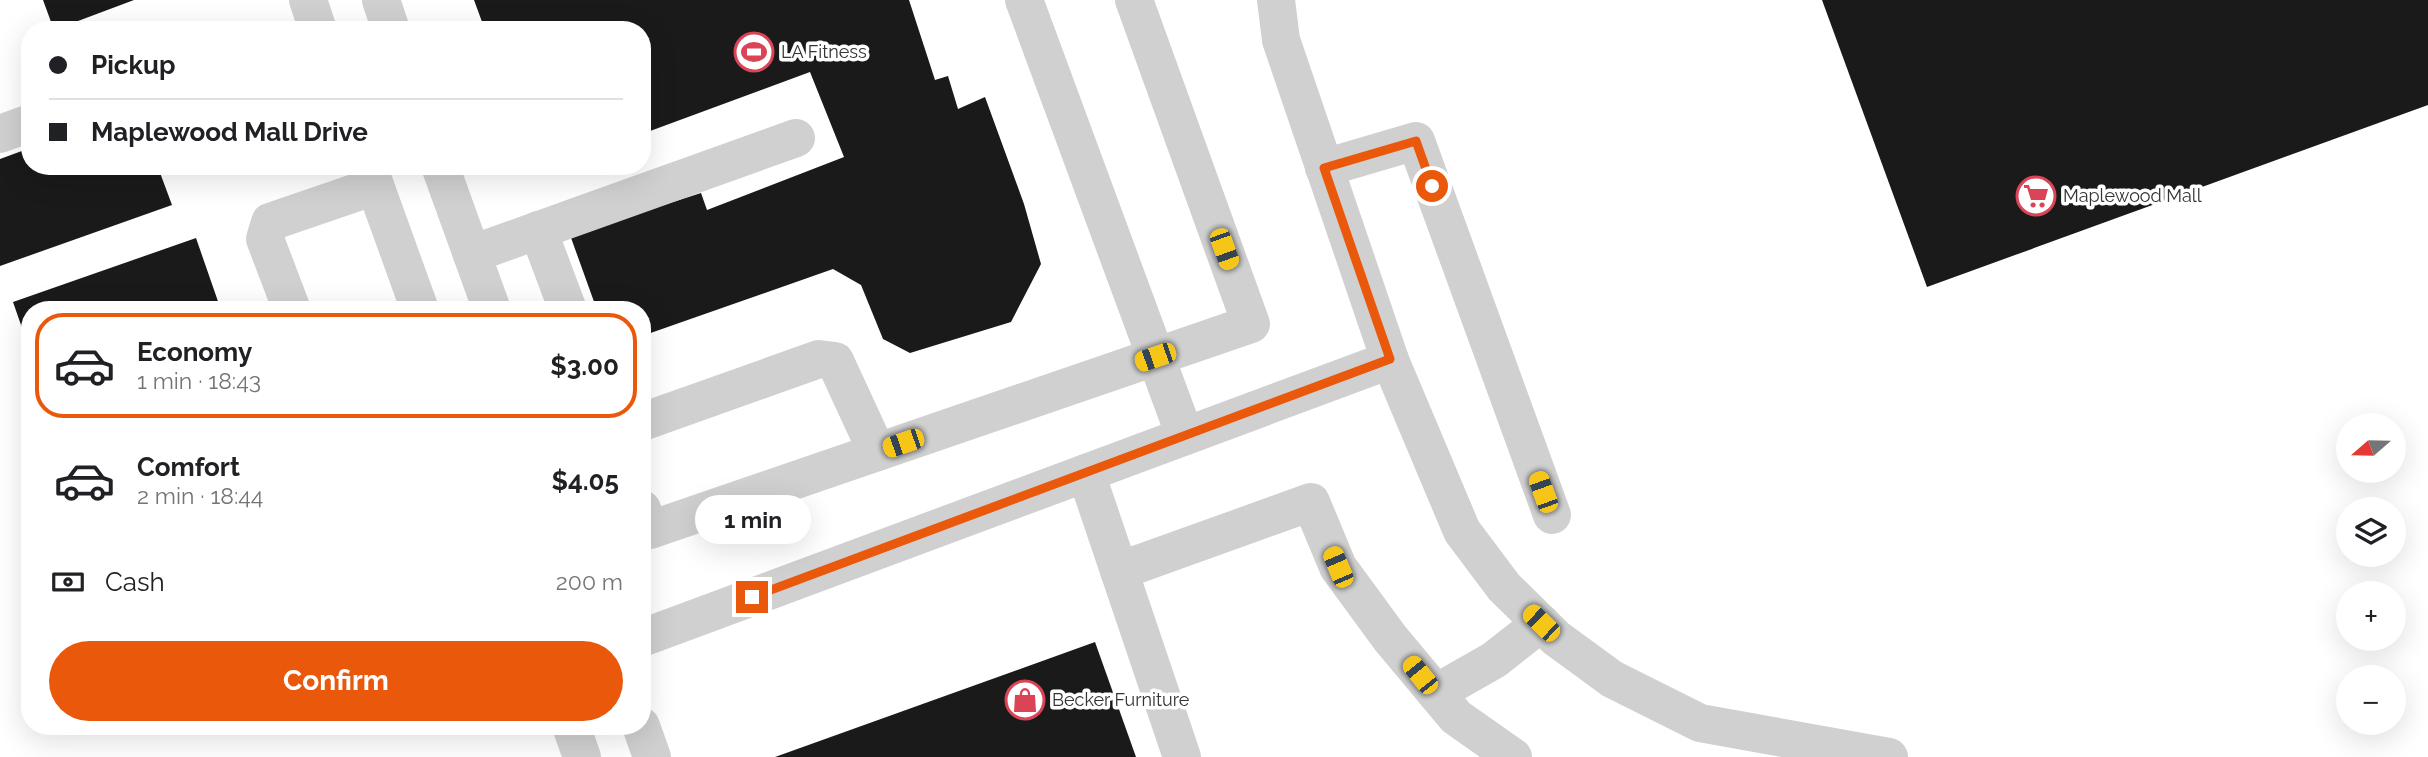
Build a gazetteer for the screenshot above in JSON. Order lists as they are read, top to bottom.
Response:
{
  "places": {
    "sports": ["LA Fitness"],
    "supermarket": ["Maplewood Mall"],
    "shop": ["Becker Furniture"]
  },
  "north": "left",
  "page": {
    "banner": ["Pickup", "Maplewood Mall Drive"],
    "list": [
      {
        "name": "Economy",
        "note": "1 min · 18:43",
        "value": "$3.00"
      },
      {
        "name": "Comfort",
        "note": "2 min · 18:44",
        "value": "$4.05"
      }
    ],
    "map_buttons": ["+", "−"],
    "bubble": "1 min",
    "pay": ["Cash", "200 m"],
    "buttons": "Confirm"
  }
}
